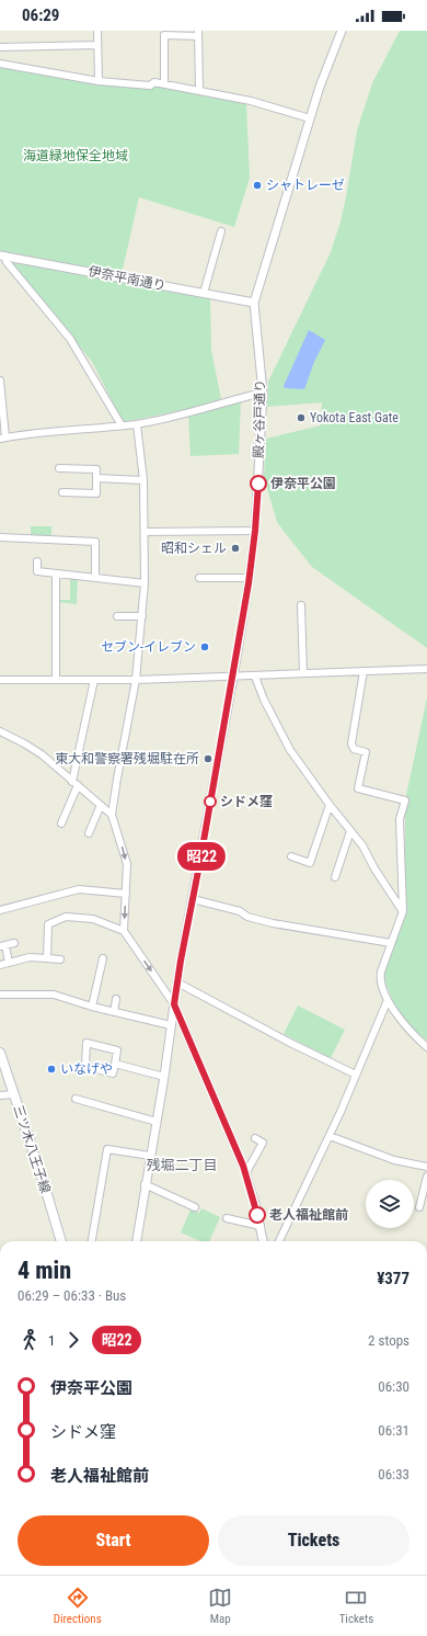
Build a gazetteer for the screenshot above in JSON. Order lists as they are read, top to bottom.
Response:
{
  "streets": {
    "main road": ["三ツ木八王子線"],
    "street": ["伊奈平南通り", "殿ヶ谷戸通り"]
  },
  "crossings": [
    ["伊奈平南通り", "殿ヶ谷戸通り"]
  ],
  "districts": ["残堀二丁目"],
  "parks": ["海道緑地保全地域"],
  "places": [
    "シャトレーゼ",
    "Yokota East Gate",
    "伊奈平公園",
    "昭和シェル",
    "セブン-イレブン",
    "東大和警察署残堀駐在所",
    "シドメ窪",
    "いなげや",
    "老人福祉館前"
  ],
  "lines": ["bus line 昭22"],
  "page": {
    "status": "06:29",
    "on_map": "昭22",
    "heading": ["4 min", "06:29 – 06:33 · Bus", "¥377"],
    "legs": ["1", "昭22", "2 stops"],
    "list": [
      {
        "name": "伊奈平公園",
        "value": "06:30"
      },
      {
        "name": "シドメ窪",
        "value": "06:31"
      },
      {
        "name": "老人福祉館前",
        "value": "06:33"
      }
    ],
    "buttons": ["Start", "Tickets"],
    "tabs": ["Directions", "Map", "Tickets"]
  }
}
